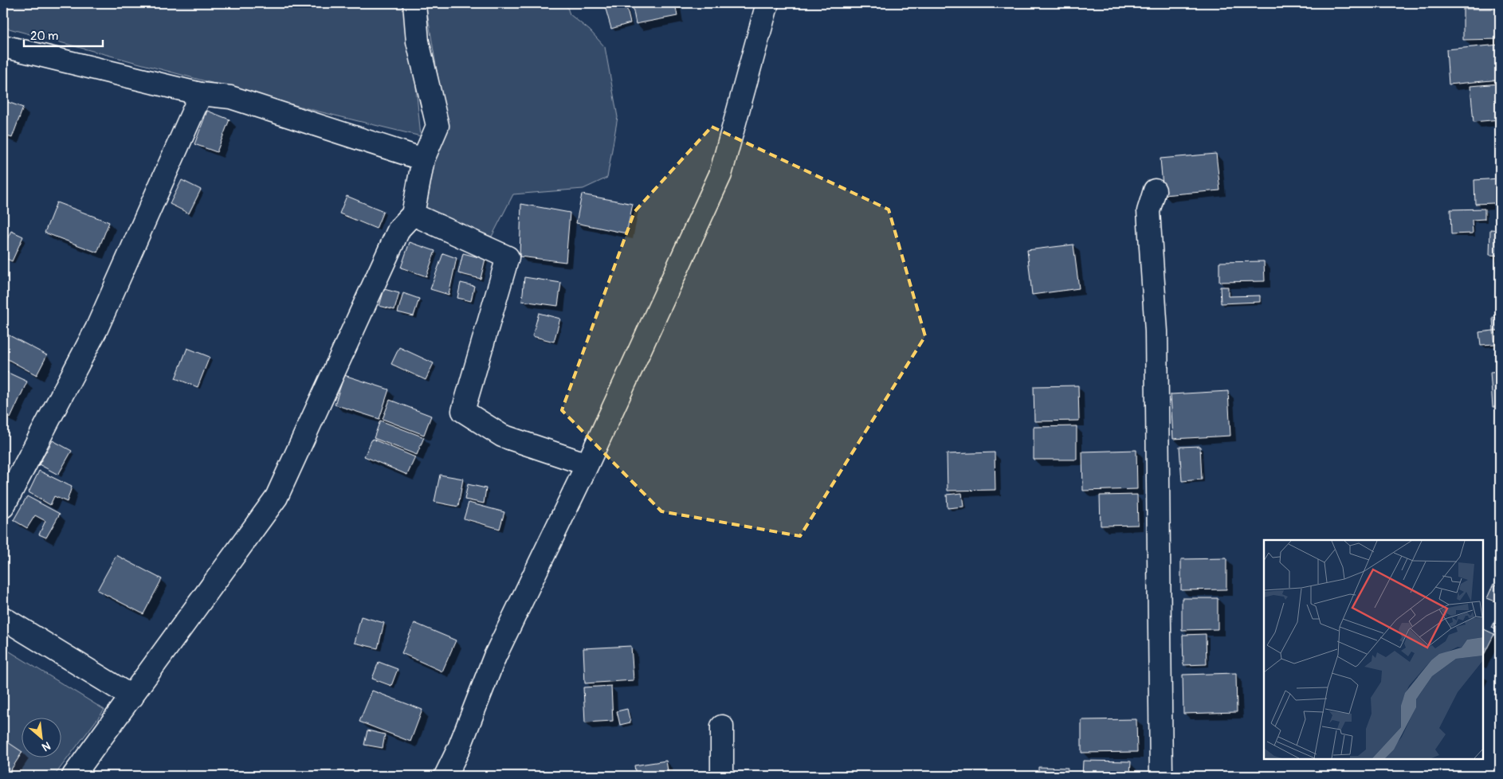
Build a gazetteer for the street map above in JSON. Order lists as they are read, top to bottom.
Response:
{
  "scale_bar": "20 m",
  "north": "bottom right"
}
